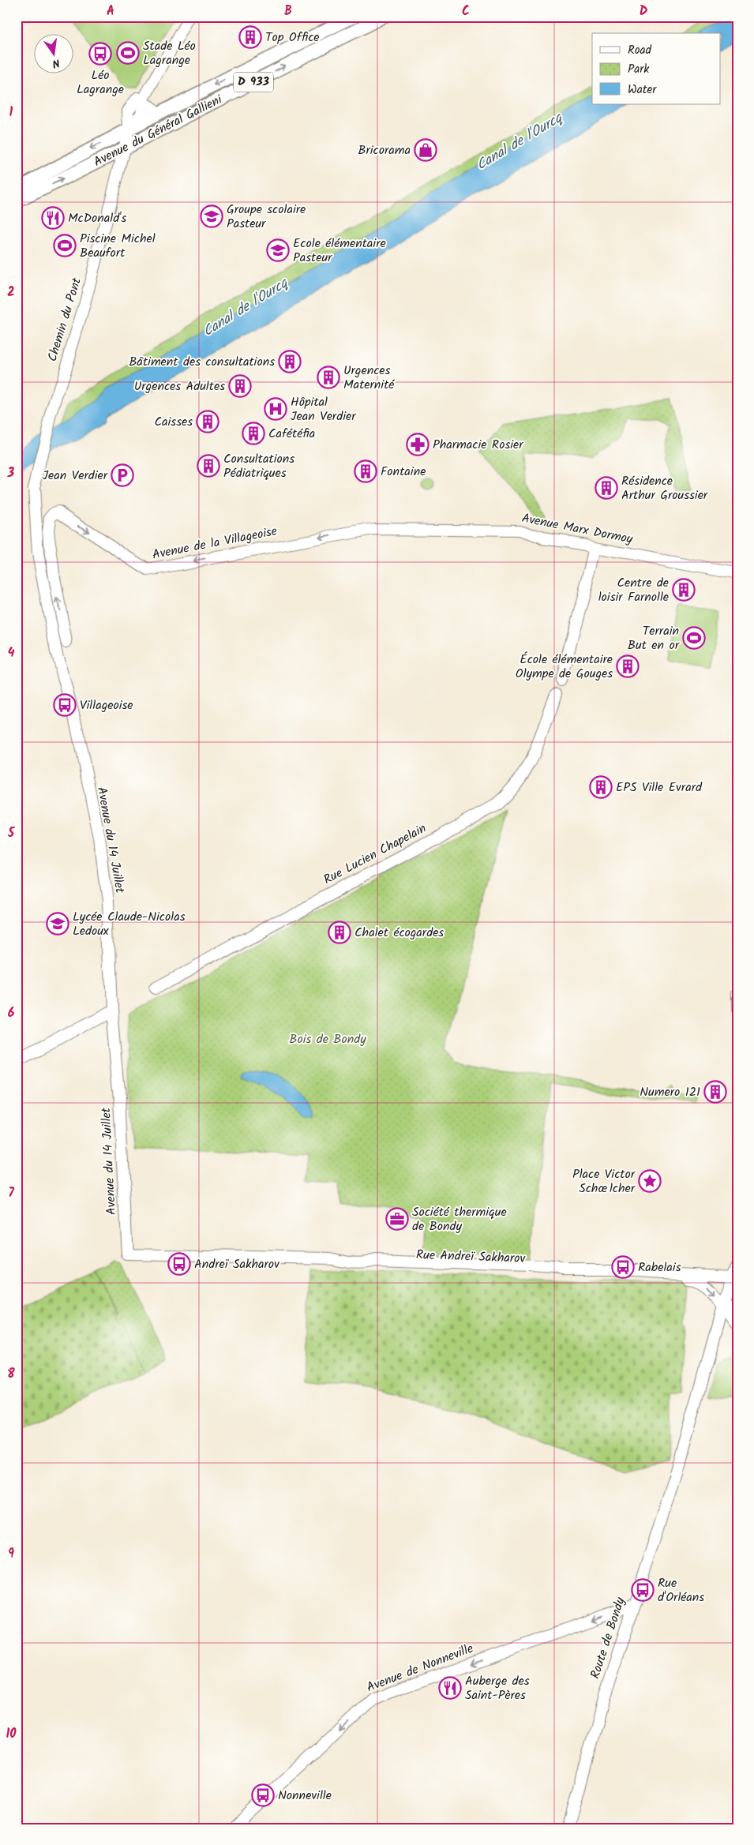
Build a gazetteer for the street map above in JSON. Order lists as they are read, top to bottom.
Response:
{
  "streets": {
    "main road": ["D 933", "Avenue du Général Gallieni"],
    "street": [
      "Chemin du Pont",
      "Avenue Marx Dormoy",
      "Avenue de la Villageoise",
      "Avenue du 14 Juillet",
      "Rue Lucien Chapelain",
      "Rue Andreï Sakharov",
      "Route de Bondy",
      "Avenue de Nonneville"
    ]
  },
  "crossings": [
    ["Avenue du Général Gallieni", "Chemin du Pont"],
    ["Chemin du Pont", "Avenue du 14 Juillet"],
    ["Avenue Marx Dormoy", "Avenue de la Villageoise"],
    ["Avenue du 14 Juillet", "Rue Andreï Sakharov"],
    ["Rue Andreï Sakharov", "Route de Bondy"],
    ["Route de Bondy", "Avenue de Nonneville"]
  ],
  "one_way": ["Avenue de Nonneville"],
  "water": ["Canal de l'Ourcq"],
  "parks": ["Bois de Bondy"],
  "places": {
    "building": [
      "Top Office",
      "Bâtiment des consultations",
      "Urgences Maternité",
      "Urgences Adultes",
      "Caisses",
      "Cafétéfia",
      "Consultations Pédiatriques",
      "Fontaine",
      "Résidence Arthur Groussier",
      "Centre de loisir Farnolle",
      "École élémentaire Olympe de Gouges",
      "EPS Ville Evrard",
      "Chalet écogardes",
      "Numero 121"
    ],
    "sports": ["Stade Léo Lagrange", "Piscine Michel Beaufort", "Terrain But en or"],
    "bus stop": [
      "Léo Lagrange",
      "Villageoise",
      "Andreï Sakharov",
      "Rabelais",
      "Rue d'Orléans",
      "Nonneville"
    ],
    "shop": ["Bricorama"],
    "school or university": ["Groupe scolaire Pasteur", "Ecole élémentaire Pasteur", "Lycée Claude-Nicolas Ledoux"],
    "restaurant": ["McDonald's", "Auberge des Saint-Pères"],
    "hospital": ["Hôpital Jean Verdier"],
    "pharmacy": ["Pharmacie Rosier"],
    "parking": ["Jean Verdier"],
    "place": ["Place Victor Schœlcher"],
    "office": ["Société thermique de Bondy"]
  },
  "legend": ["Road", "Park", "Water"],
  "north": "bottom",
  "grid": {
    "columns": [
      "A",
      "B",
      "C",
      "D"
    ],
    "rows": [
      "1",
      "2",
      "3",
      "4",
      "5",
      "6",
      "7",
      "8",
      "9",
      "10"
    ]
  }
}
